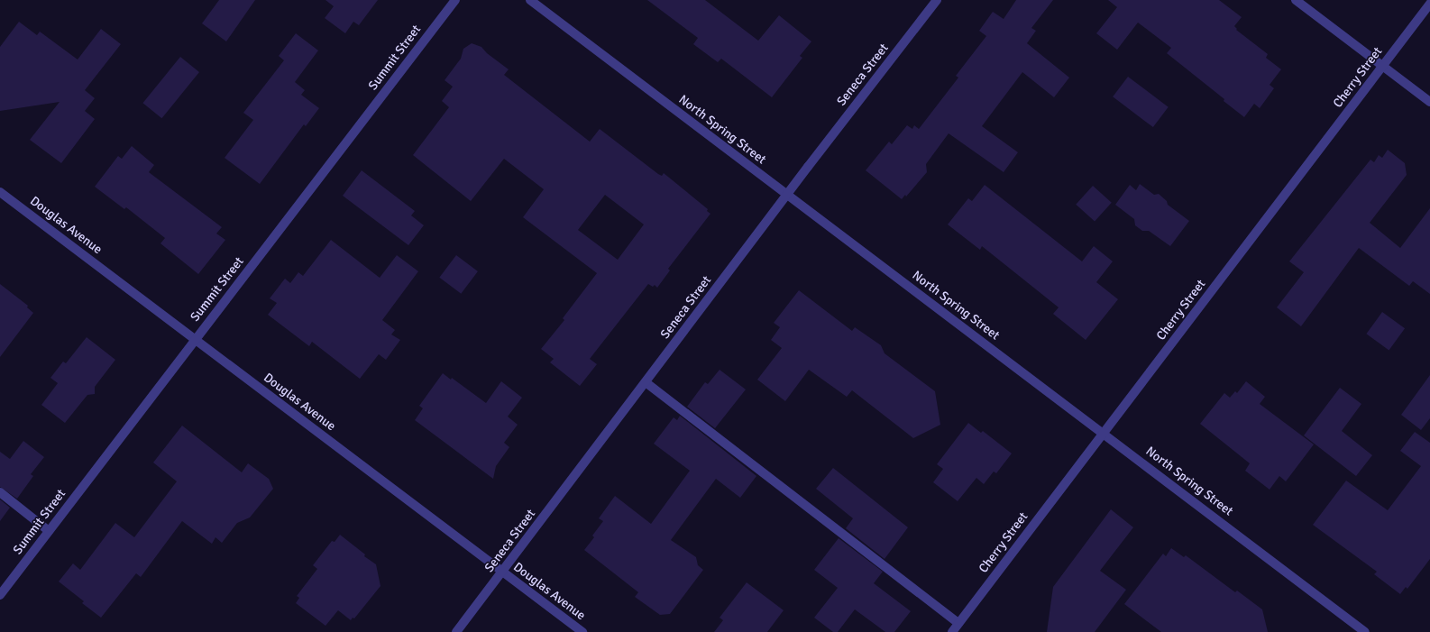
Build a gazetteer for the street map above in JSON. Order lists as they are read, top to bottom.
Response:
{
  "streets": {
    "street": [
      "Summit Street",
      "Seneca Street",
      "Cherry Street",
      "North Spring Street",
      "Douglas Avenue"
    ]
  },
  "crossings": [
    ["Summit Street", "Douglas Avenue"],
    ["Seneca Street", "North Spring Street"],
    ["Seneca Street", "Douglas Avenue"],
    ["Cherry Street", "North Spring Street"]
  ]
}
